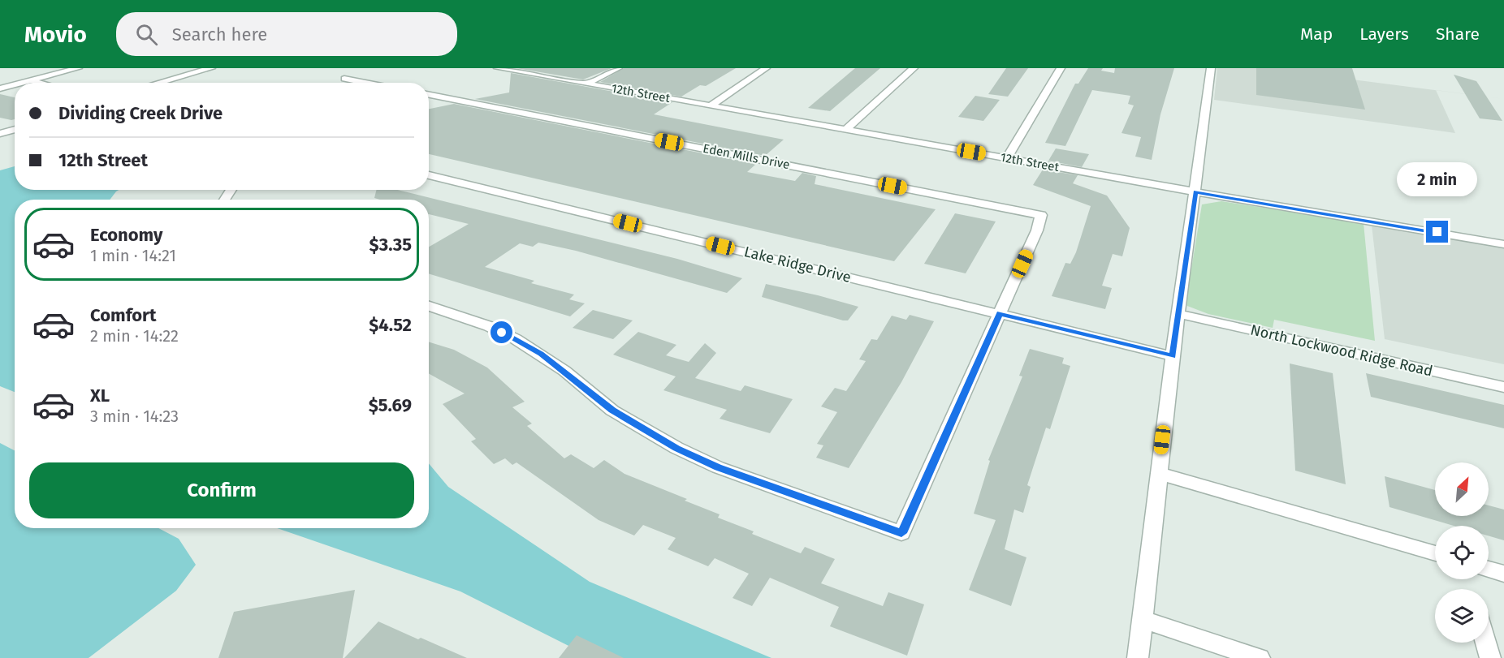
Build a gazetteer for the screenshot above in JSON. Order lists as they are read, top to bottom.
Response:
{
  "streets": {
    "street": [
      "12th Street",
      "Eden Mills Drive",
      "Lake Ridge Drive",
      "North Lockwood Ridge Road"
    ]
  },
  "crossings": [
    ["Eden Mills Drive", "Lake Ridge Drive"]
  ],
  "north": "top right",
  "page": {
    "header": "Movio",
    "search": "Search here",
    "nav": ["Map", "Layers", "Share"],
    "banner": ["Dividing Creek Drive", "12th Street"],
    "bubble": "2 min",
    "list": [
      {
        "name": "Economy",
        "note": "1 min · 14:21",
        "value": "$3.35"
      },
      {
        "name": "Comfort",
        "note": "2 min · 14:22",
        "value": "$4.52"
      },
      {
        "name": "XL",
        "note": "3 min · 14:23",
        "value": "$5.69"
      }
    ],
    "buttons": "Confirm"
  }
}
